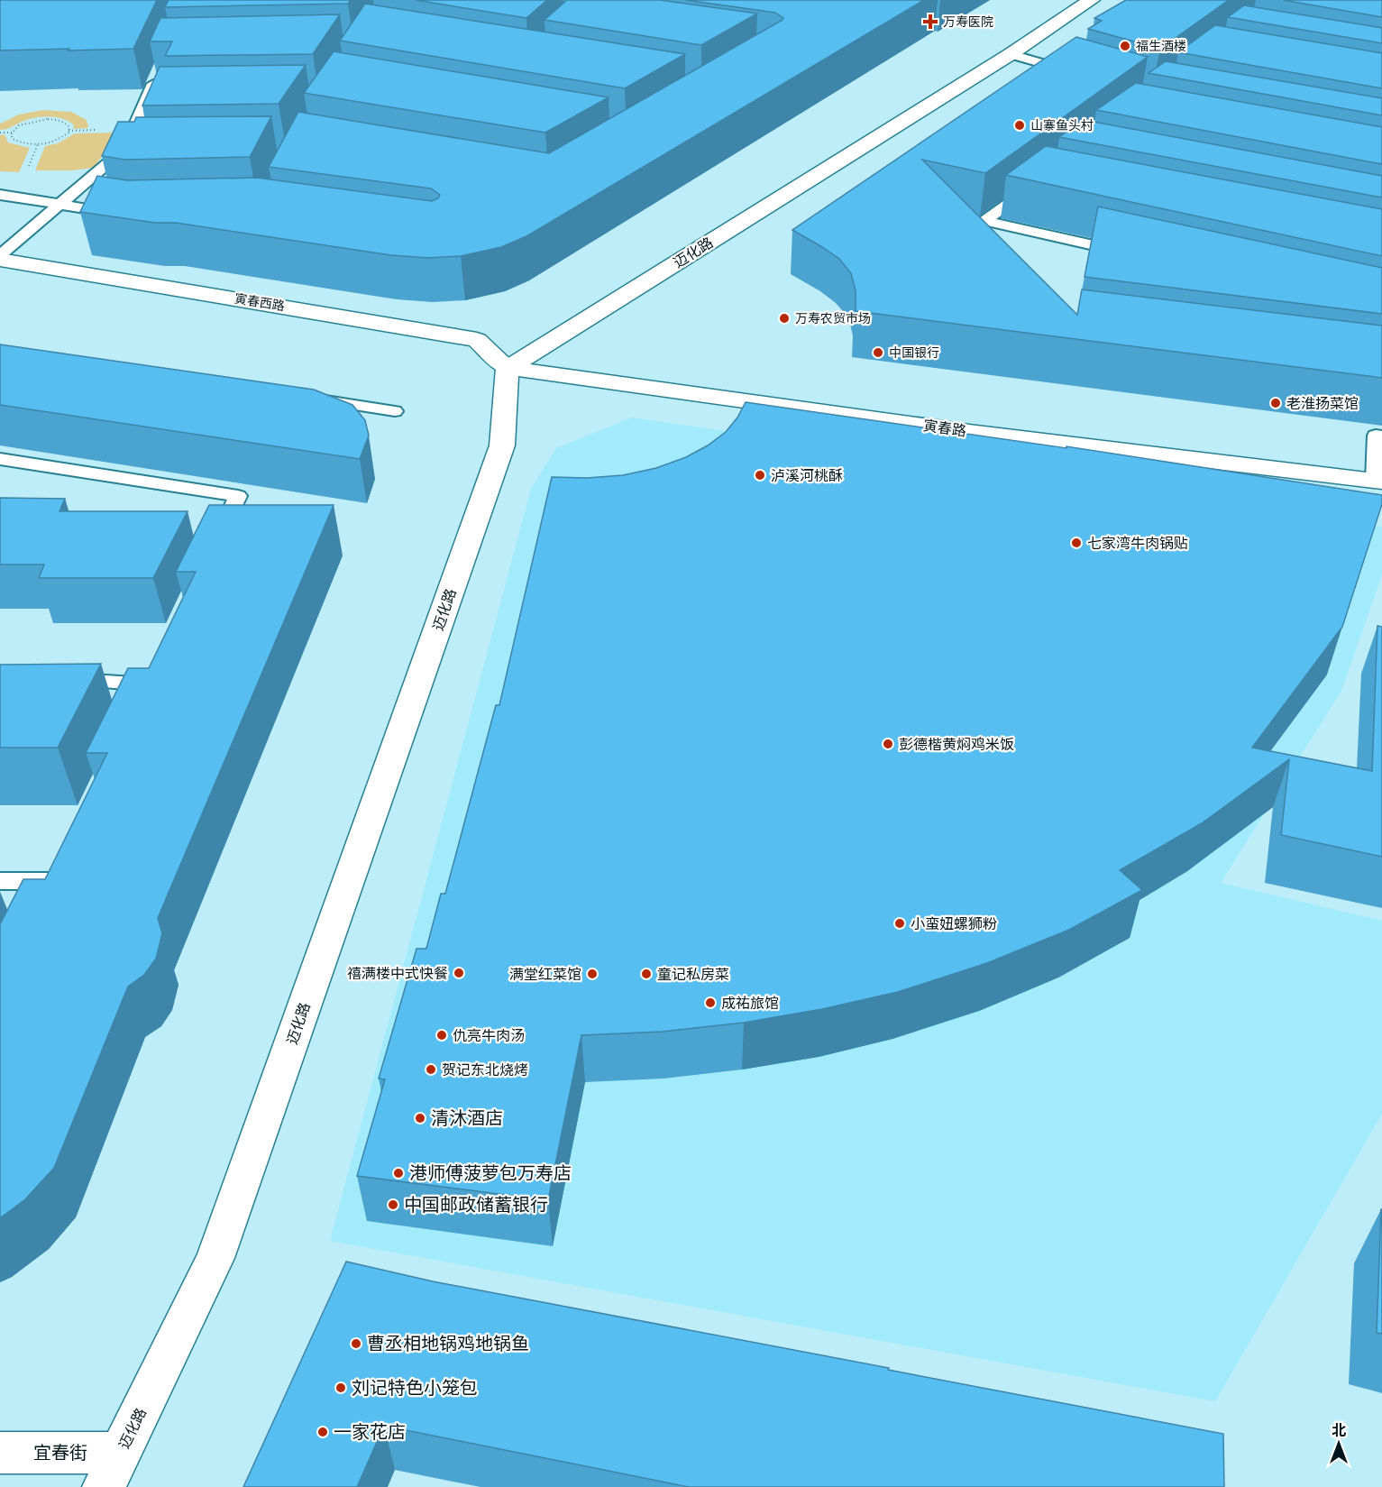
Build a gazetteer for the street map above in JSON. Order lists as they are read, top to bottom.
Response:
{
  "streets": {
    "street": [
      "迈化路",
      "寅春西路",
      "寅春路",
      "宜春街"
    ]
  },
  "crossings": [
    ["迈化路", "寅春西路"],
    ["迈化路", "寅春路"],
    ["迈化路", "宜春街"],
    ["寅春西路", "寅春路"]
  ],
  "places": {
    "health": ["万寿医院"],
    "other": [
      "福生酒楼",
      "山寨鱼头村",
      "万寿农贸市场",
      "中国银行",
      "老淮扬菜馆",
      "泸溪河桃酥",
      "七家湾牛肉锅贴",
      "彭德楷黄焖鸡米饭",
      "小蛮妞螺狮粉",
      "禧满楼中式快餐",
      "满堂红菜馆",
      "童记私房菜",
      "成祐旅馆",
      "仇亮牛肉汤",
      "贺记东北烧烤",
      "清沐酒店",
      "港师傅菠萝包万寿店",
      "中国邮政储蓄银行",
      "曹丞相地锅鸡地锅鱼",
      "刘记特色小笼包",
      "一家花店"
    ]
  },
  "north": "top"
}
